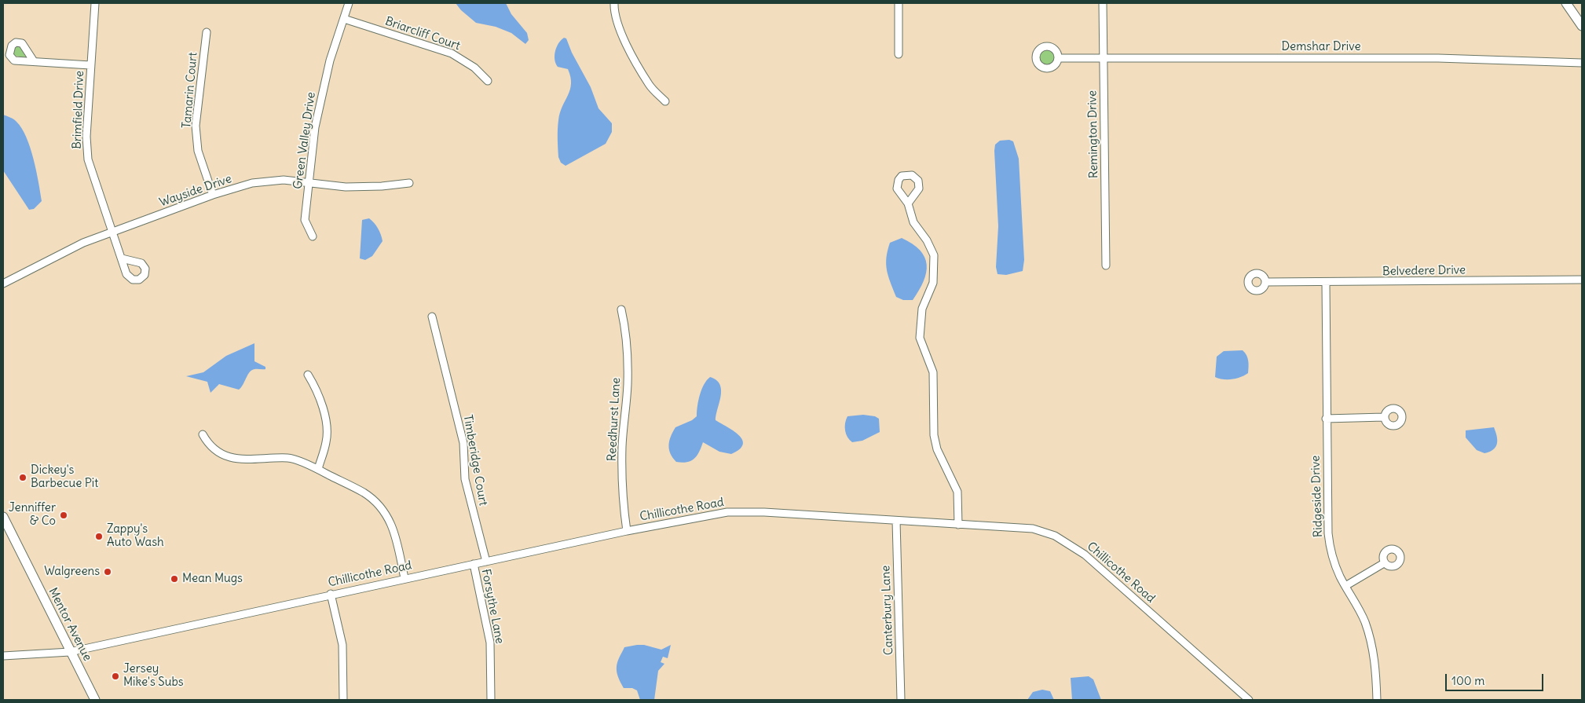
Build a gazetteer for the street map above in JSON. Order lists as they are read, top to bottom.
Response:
{
  "streets": {
    "main road": ["Mentor Avenue"],
    "street": [
      "Briarcliff Court",
      "Demshar Drive",
      "Tamarin Court",
      "Brimfield Drive",
      "Remington Drive",
      "Green Valley Drive",
      "Wayside Drive",
      "Belvedere Drive",
      "Reedhurst Lane",
      "Timberidge Court",
      "Ridgeside Drive",
      "Chillicothe Road",
      "Forsythe Lane",
      "Canterbury Lane"
    ]
  },
  "crossings": [
    ["Briarcliff Court", "Green Valley Drive"],
    ["Demshar Drive", "Remington Drive"],
    ["Tamarin Court", "Wayside Drive"],
    ["Brimfield Drive", "Wayside Drive"],
    ["Green Valley Drive", "Wayside Drive"],
    ["Belvedere Drive", "Ridgeside Drive"],
    ["Reedhurst Lane", "Chillicothe Road"],
    ["Timberidge Court", "Chillicothe Road"],
    ["Chillicothe Road", "Forsythe Lane"],
    ["Chillicothe Road", "Canterbury Lane"],
    ["Chillicothe Road", "Mentor Avenue"]
  ],
  "places": [
    "Dickey's Barbecue Pit",
    "Jenniffer & Co",
    "Zappy's Auto Wash",
    "Walgreens",
    "Mean Mugs",
    "Jersey Mike's Subs"
  ],
  "scale_bar": "100 m"
}
